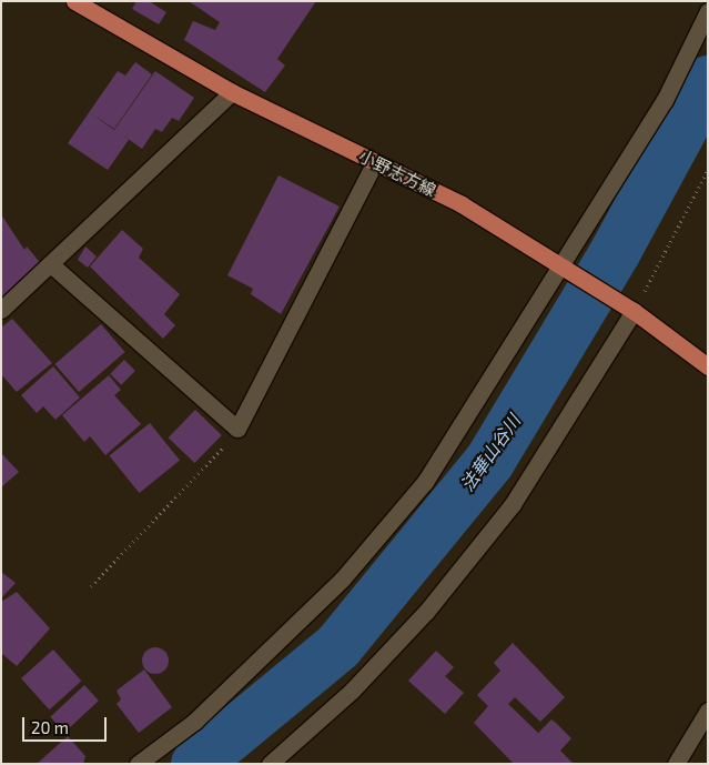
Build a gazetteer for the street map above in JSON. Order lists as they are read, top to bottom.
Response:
{
  "streets": {
    "main road": ["小野志方線"]
  },
  "water": ["法華山谷川"],
  "scale_bar": "20 m"
}
